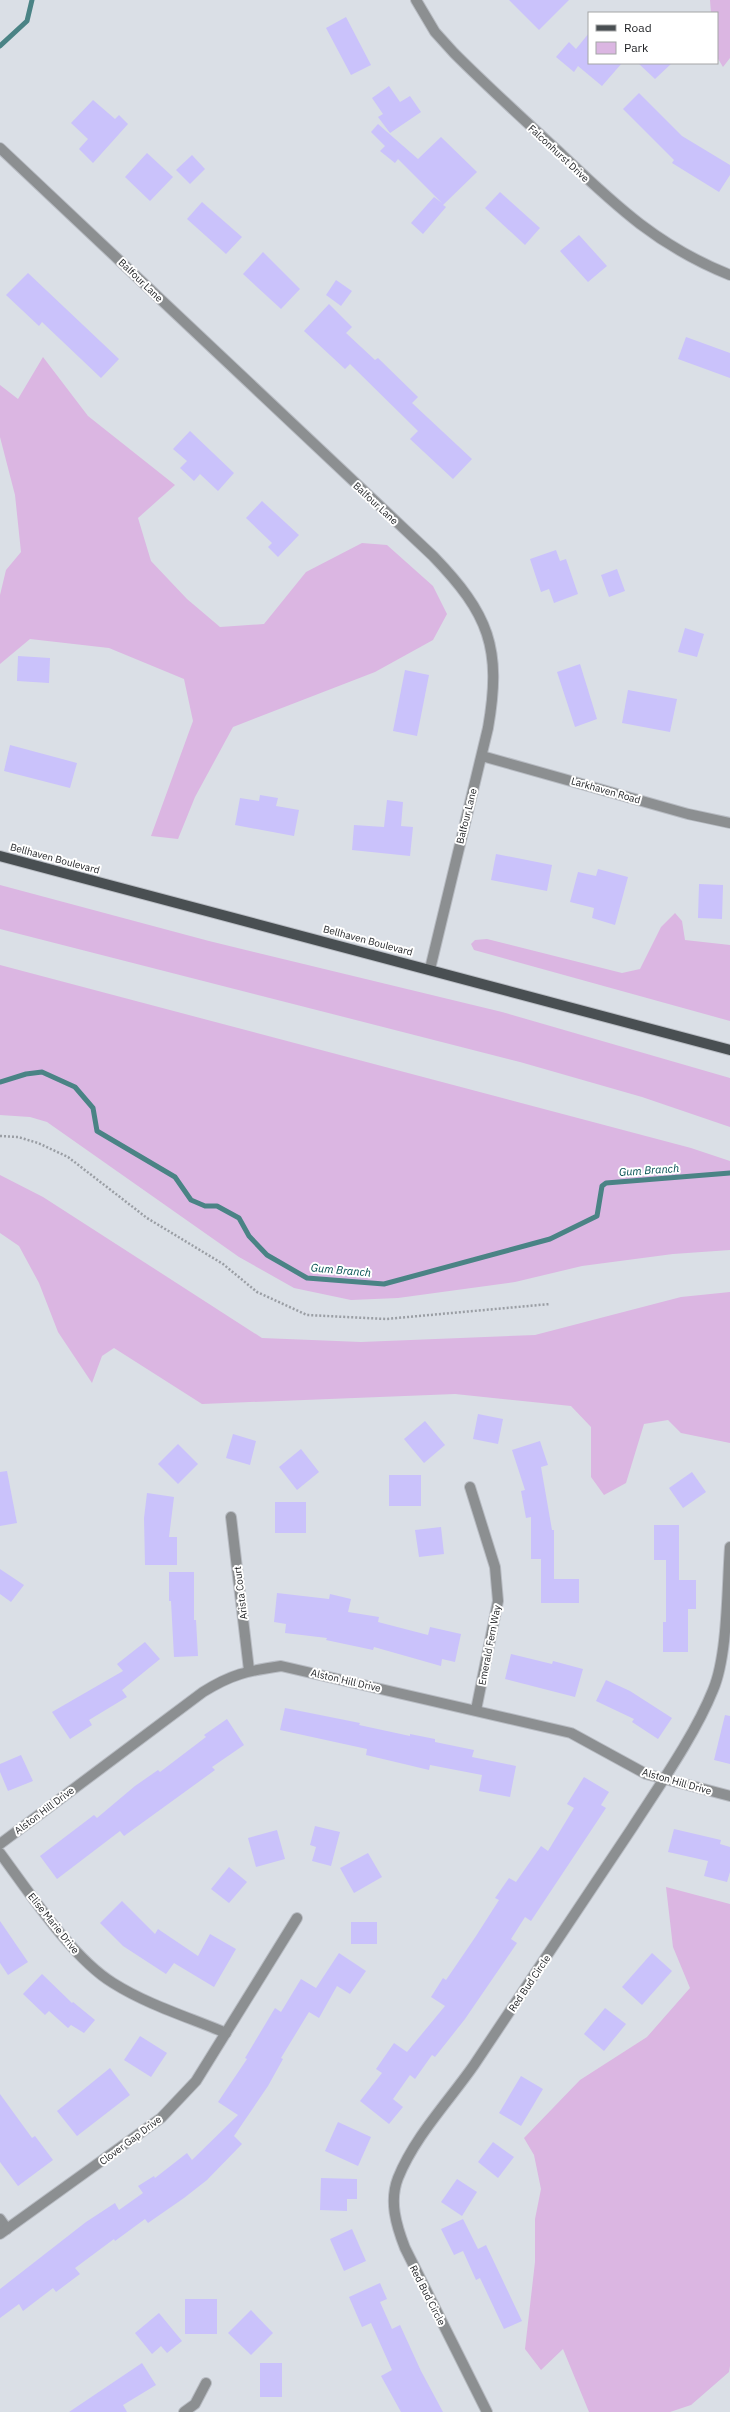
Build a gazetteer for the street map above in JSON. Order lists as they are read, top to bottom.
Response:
{
  "streets": {
    "main road": ["Bellhaven Boulevard"],
    "street": [
      "Falconhurst Drive",
      "Balfour Lane",
      "Larkhaven Road",
      "Arista Court",
      "Emerald Fern Way",
      "Alston Hill Drive",
      "Elise Marie Drive",
      "Red Bud Circle",
      "Clover Gap Drive"
    ]
  },
  "crossings": [
    ["Balfour Lane", "Larkhaven Road"],
    ["Balfour Lane", "Bellhaven Boulevard"],
    ["Arista Court", "Alston Hill Drive"],
    ["Emerald Fern Way", "Alston Hill Drive"],
    ["Alston Hill Drive", "Red Bud Circle"],
    ["Elise Marie Drive", "Clover Gap Drive"]
  ],
  "water": ["Gum Branch"],
  "legend": ["Road", "Park"]
}
